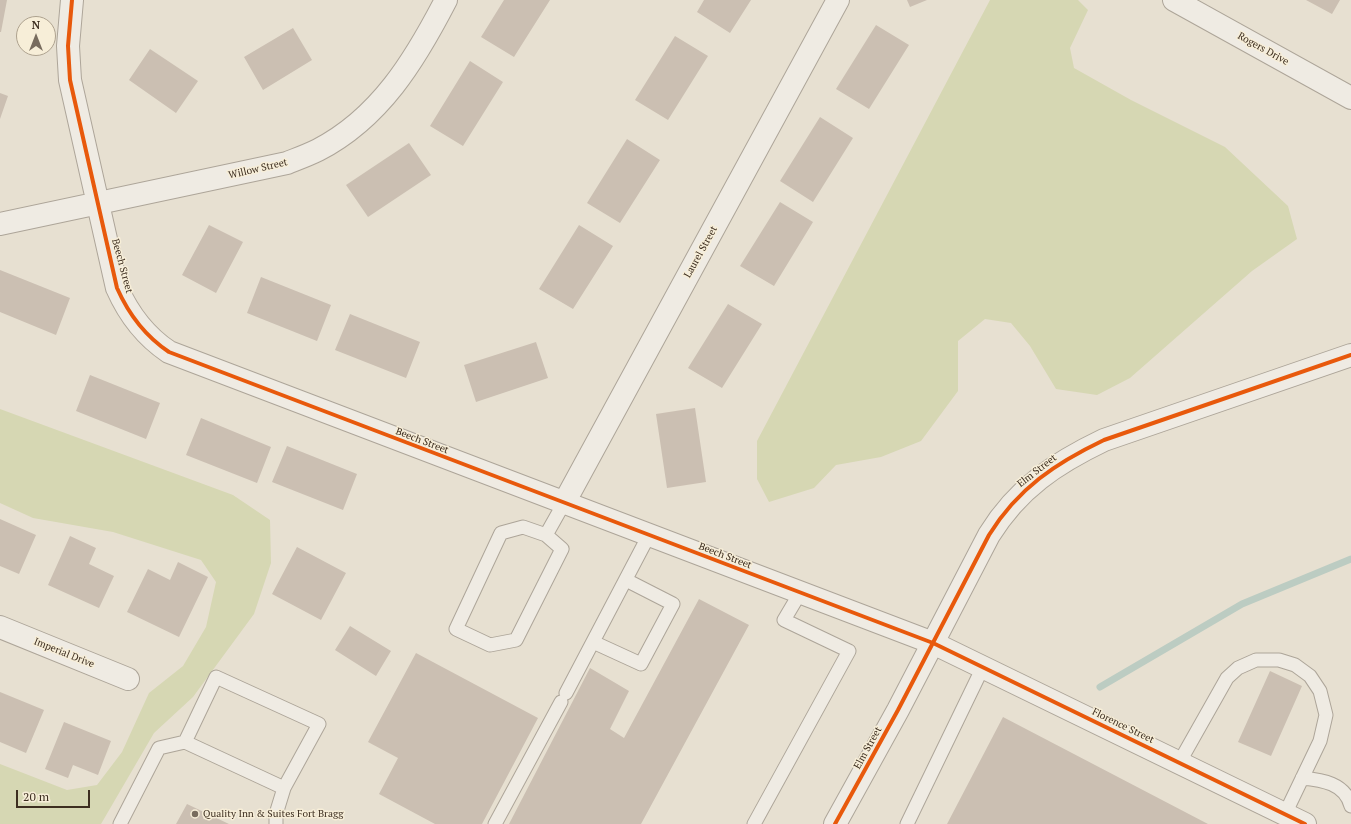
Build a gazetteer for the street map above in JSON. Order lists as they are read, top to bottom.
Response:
{
  "streets": {
    "street": [
      "Rogers Drive",
      "Willow Street",
      "Laurel Street",
      "Beech Street",
      "Elm Street",
      "Imperial Drive",
      "Florence Street"
    ]
  },
  "crossings": [
    ["Willow Street", "Beech Street"],
    ["Laurel Street", "Beech Street"],
    ["Beech Street", "Elm Street"],
    ["Beech Street", "Florence Street"],
    ["Elm Street", "Florence Street"]
  ],
  "places": ["Quality Inn & Suites Fort Bragg"],
  "scale_bar": "20 m",
  "north": "top"
}
